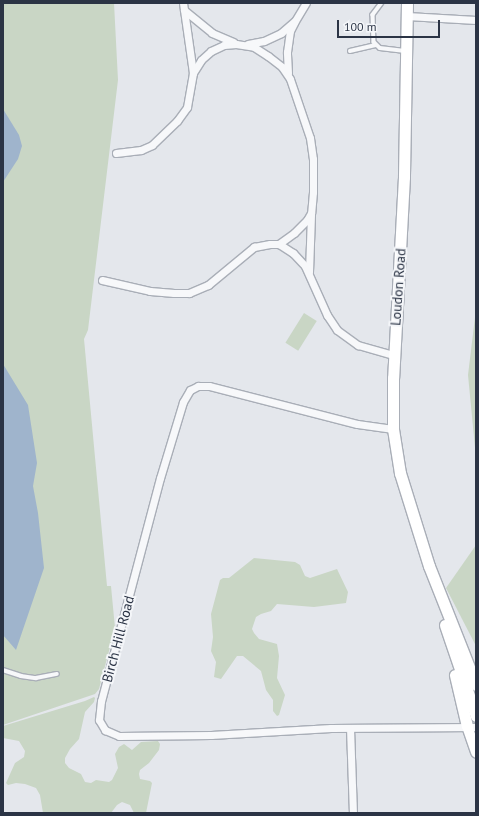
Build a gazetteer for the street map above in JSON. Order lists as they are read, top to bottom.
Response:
{
  "streets": {
    "main road": ["Loudon Road"],
    "street": ["Birch Hill Road"]
  },
  "crossings": [
    ["Loudon Road", "Birch Hill Road"]
  ],
  "scale_bar": "100 m"
}
